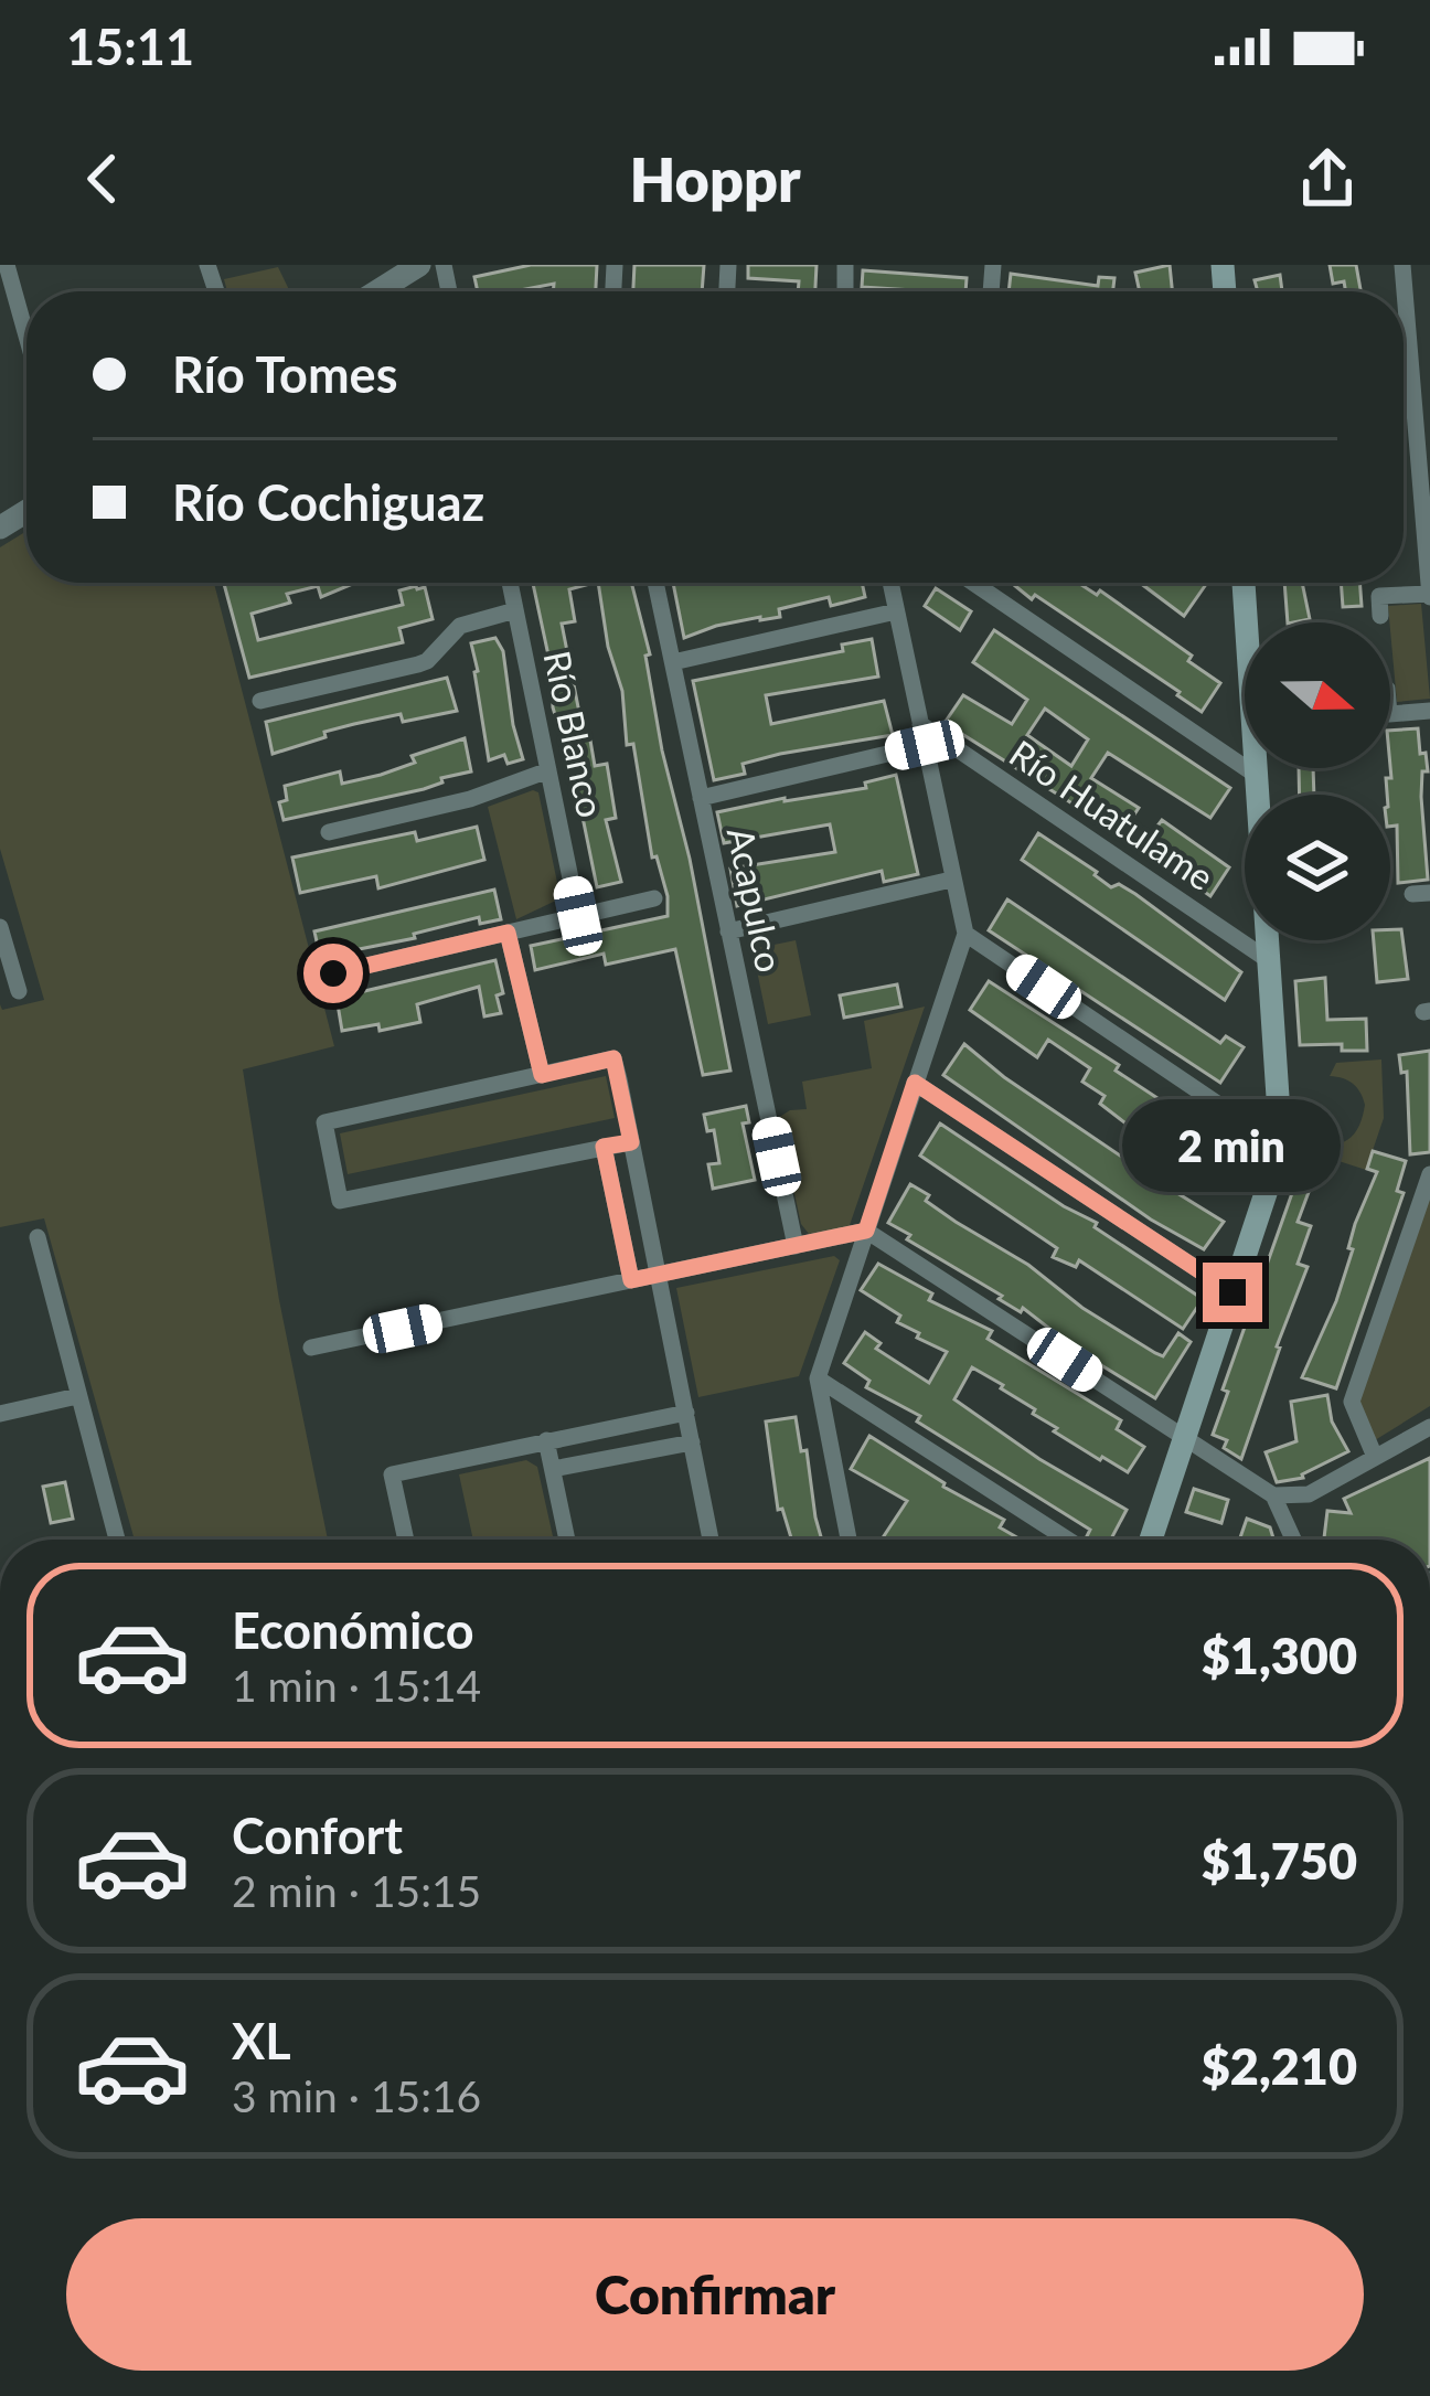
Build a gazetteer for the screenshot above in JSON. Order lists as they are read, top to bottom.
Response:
{
  "streets": {
    "street": ["Río Blanco", "Río Huatulame", "Acapulco"]
  },
  "north": "right",
  "page": {
    "status": "15:11",
    "header": "Hoppr",
    "banner": ["Río Tomes", "Río Cochiguaz"],
    "bubble": "2 min",
    "list": [
      {
        "name": "Económico",
        "note": "1 min · 15:14",
        "value": "$1,300"
      },
      {
        "name": "Confort",
        "note": "2 min · 15:15",
        "value": "$1,750"
      },
      {
        "name": "XL",
        "note": "3 min · 15:16",
        "value": "$2,210"
      }
    ],
    "buttons": "Confirmar"
  }
}
